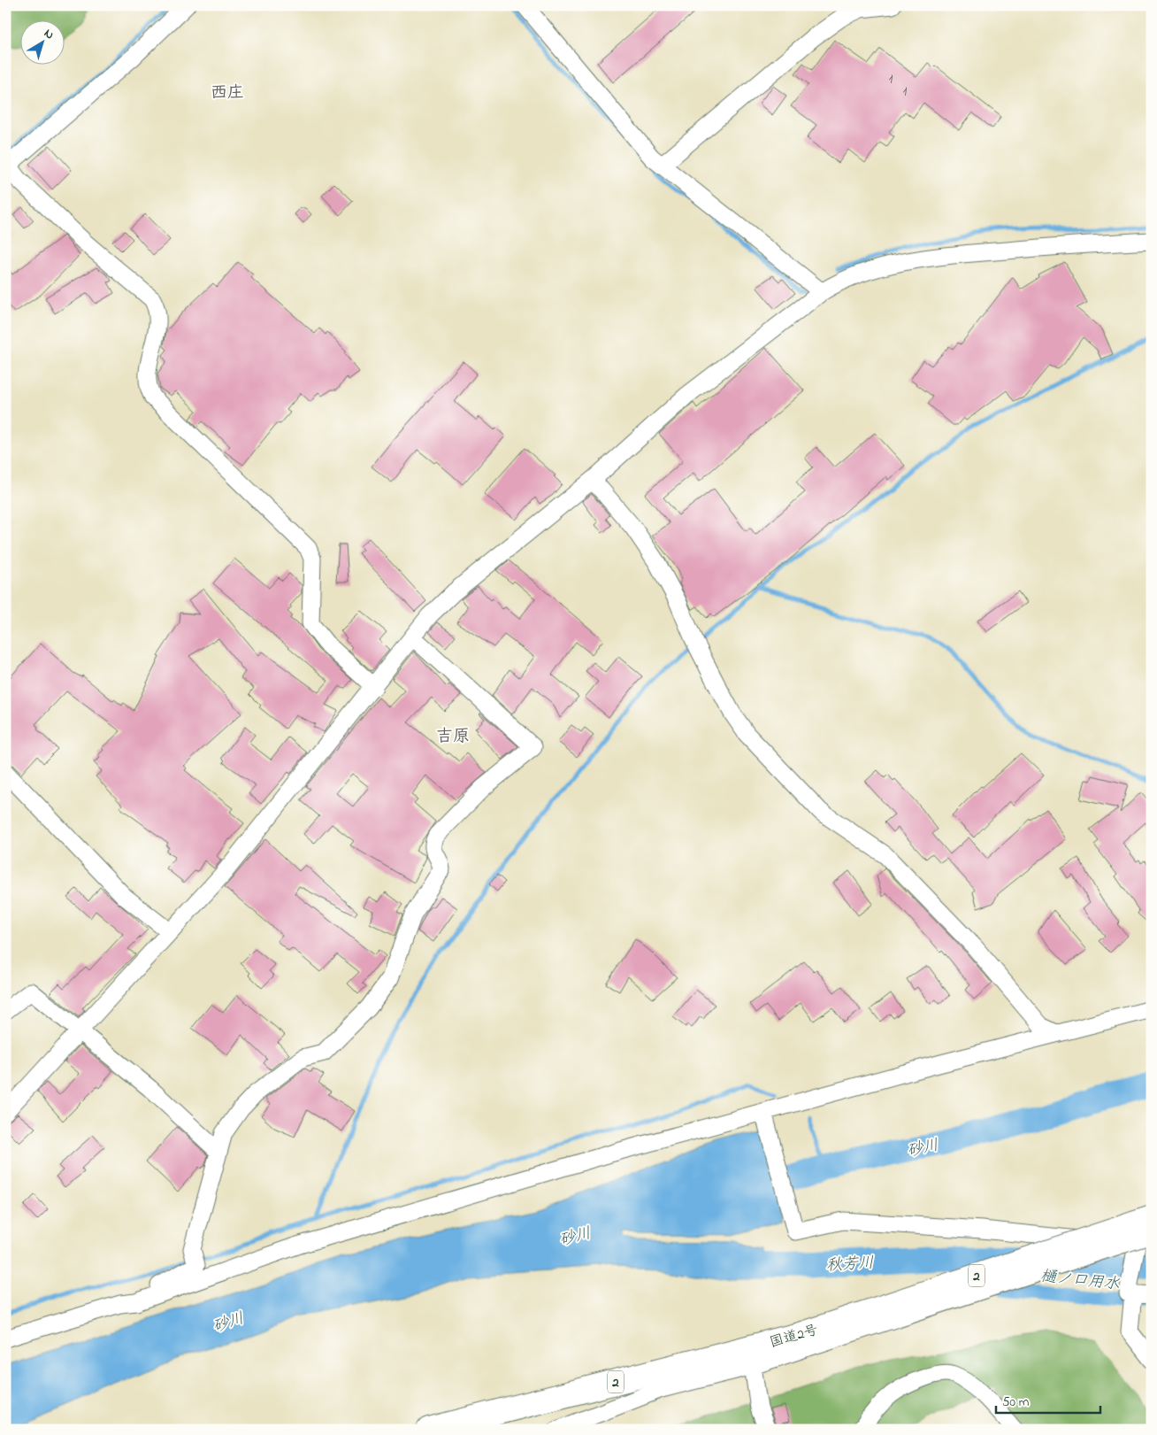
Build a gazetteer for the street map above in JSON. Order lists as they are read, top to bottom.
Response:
{
  "streets": {
    "highway": ["2", "国道2号"]
  },
  "districts": ["西庄", "吉原"],
  "water": ["砂川", "秋芳川", "樋ノ口用水"],
  "house_numbers": ["1", "1"],
  "scale_bar": "50 m",
  "north": "top right"
}
